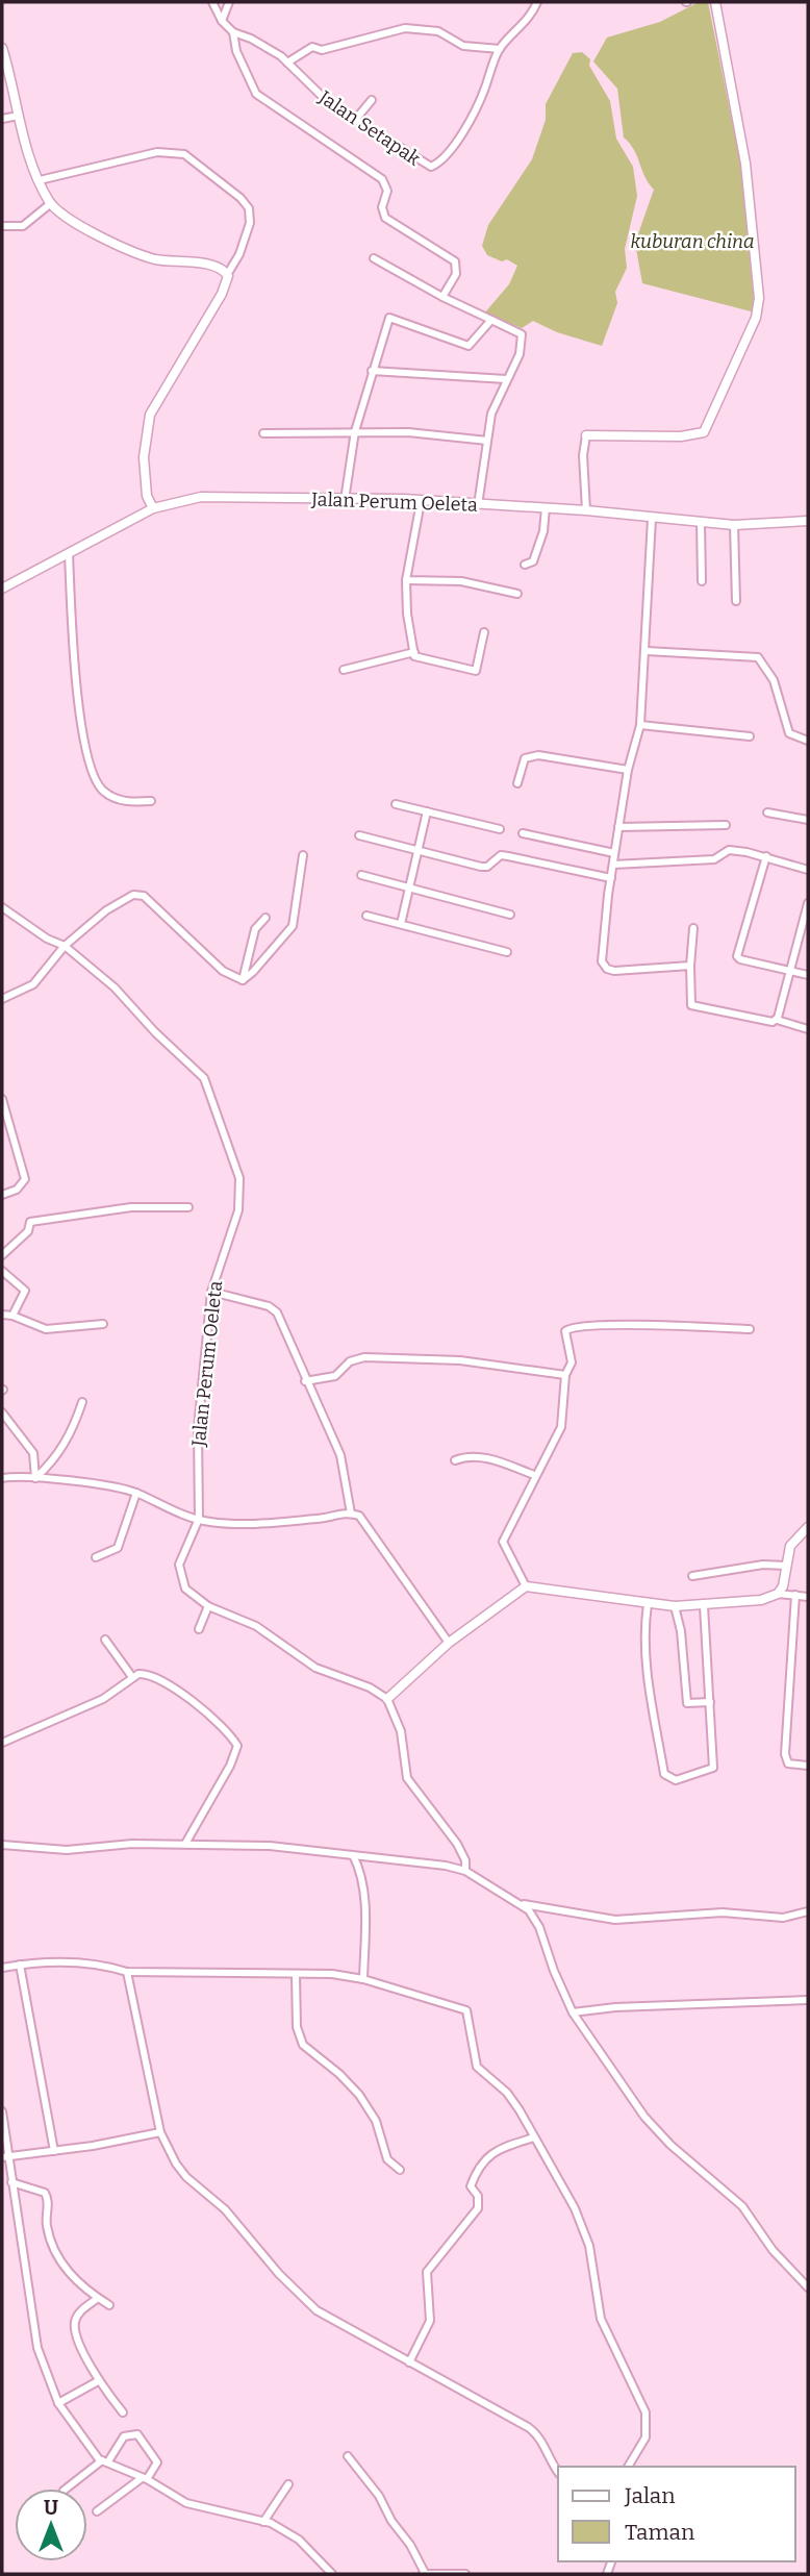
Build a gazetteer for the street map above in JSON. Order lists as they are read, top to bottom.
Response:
{
  "streets": {
    "street": ["Jalan Setapak", "Jalan Perum Oeleta"]
  },
  "parks": ["kuburan china"],
  "legend": ["Jalan", "Taman"],
  "north": "top"
}
